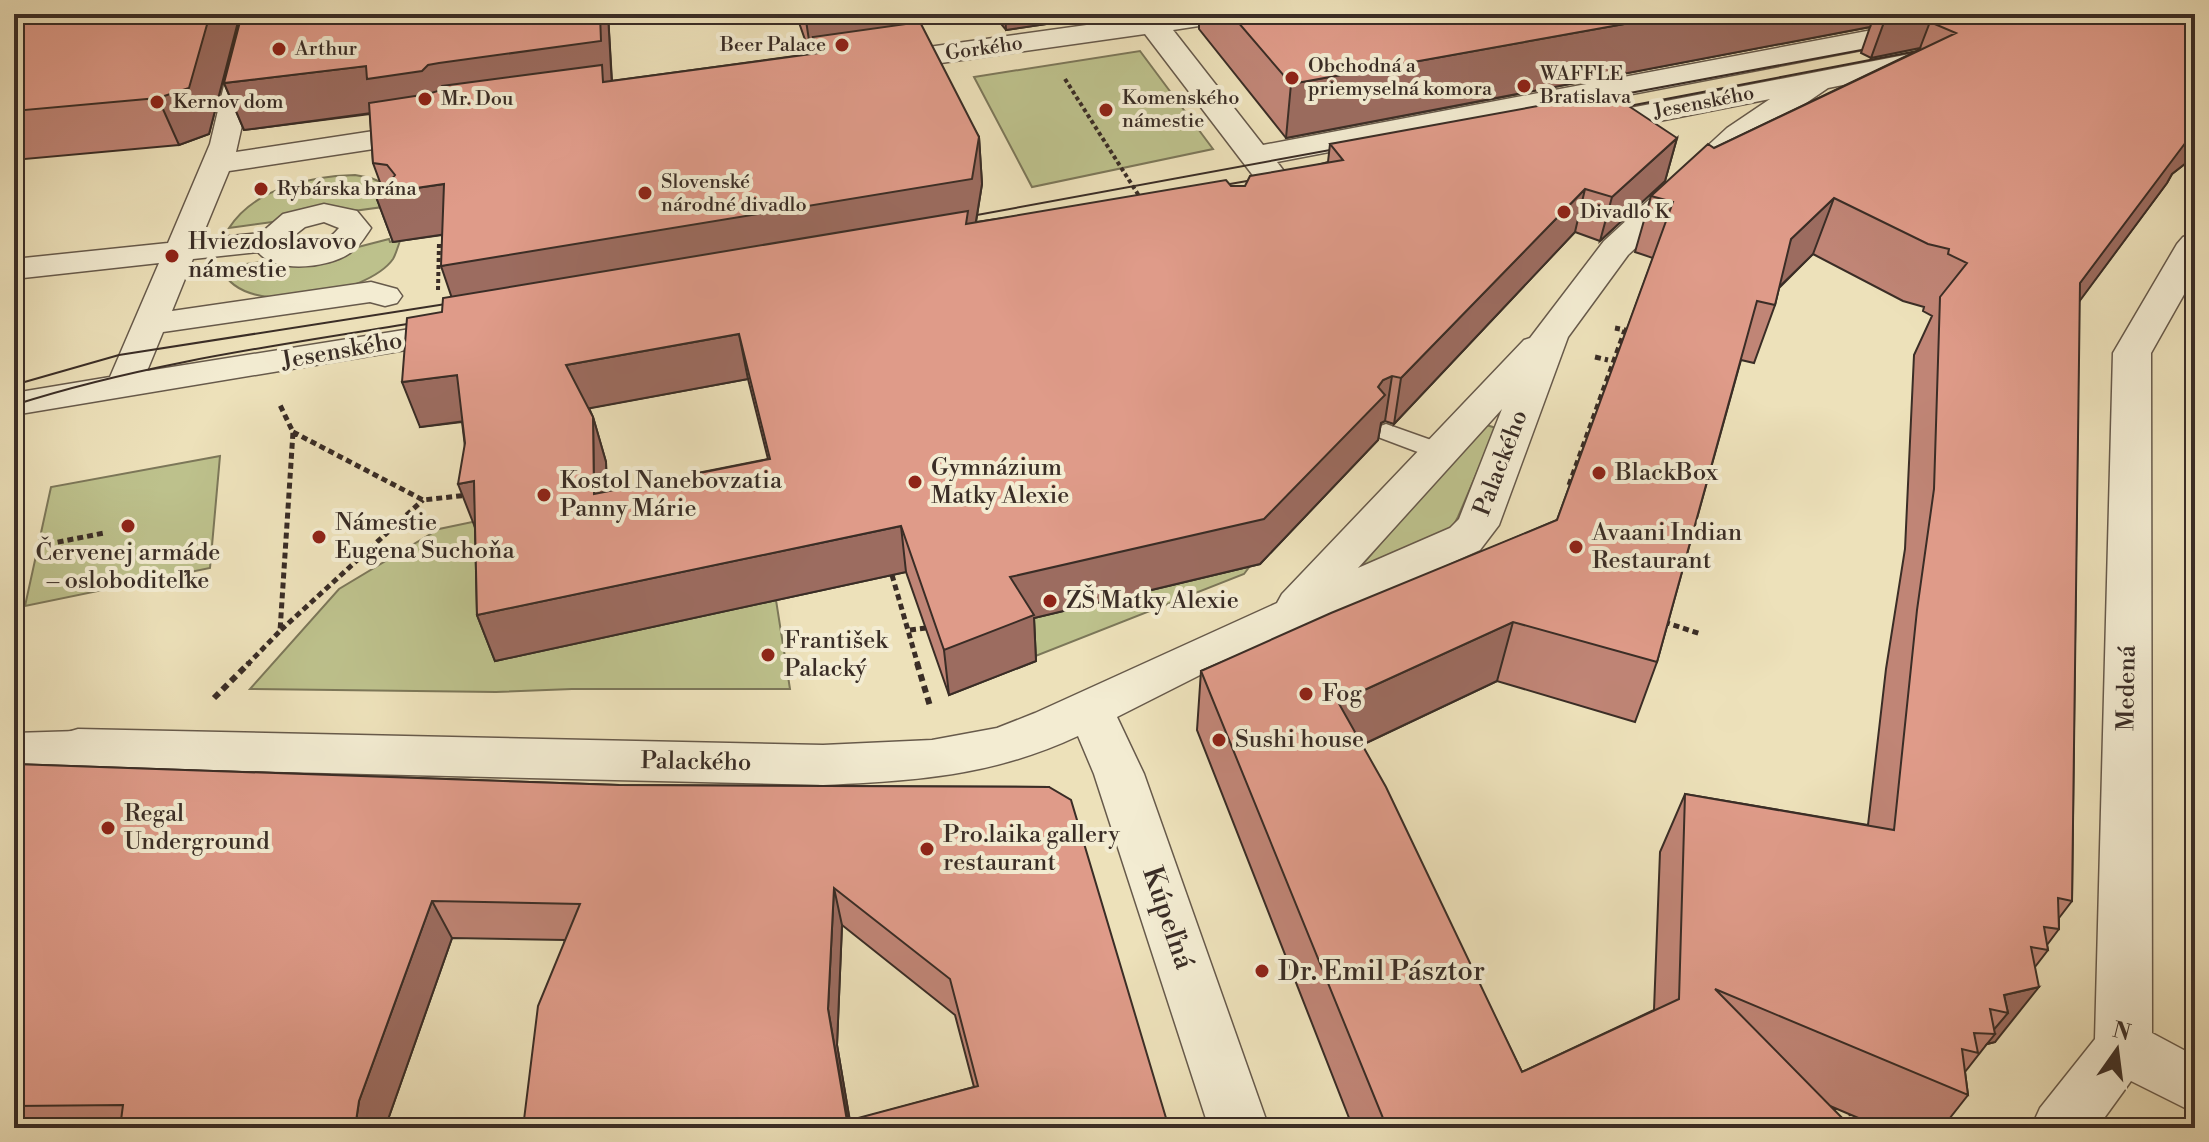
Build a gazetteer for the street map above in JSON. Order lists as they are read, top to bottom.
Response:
{
  "streets": {
    "street": [
      "Gorkého",
      "Jesenského",
      "Palackého",
      "Medená",
      "Kúpeľná"
    ]
  },
  "crossings": [
    ["Jesenského", "Palackého"],
    ["Palackého", "Kúpeľná"]
  ],
  "places": [
    "Beer Palace",
    "Arthur",
    "Obchodná a priemyselná komora",
    "WAFFLE Bratislava",
    "Mr. Dou",
    "Kernov dom",
    "Komenského námestie",
    "Rybárska brána",
    "Slovenské národné divadlo",
    "Divadlo K",
    "Hviezdoslavovo námestie",
    "BlackBox",
    "Gymnázium Matky Alexie",
    "Kostol Nanebovzatia Panny Márie",
    "Červenej armáde – osloboditeľke",
    "Námestie Eugena Suchoňa",
    "Avaani Indian Restaurant",
    "ZŠ Matky Alexie",
    "František Palacký",
    "Fog",
    "Sushi house",
    "Regal Underground",
    "Pro.laika gallery restaurant",
    "Dr. Emil Pásztor"
  ],
  "north": "top"
}
